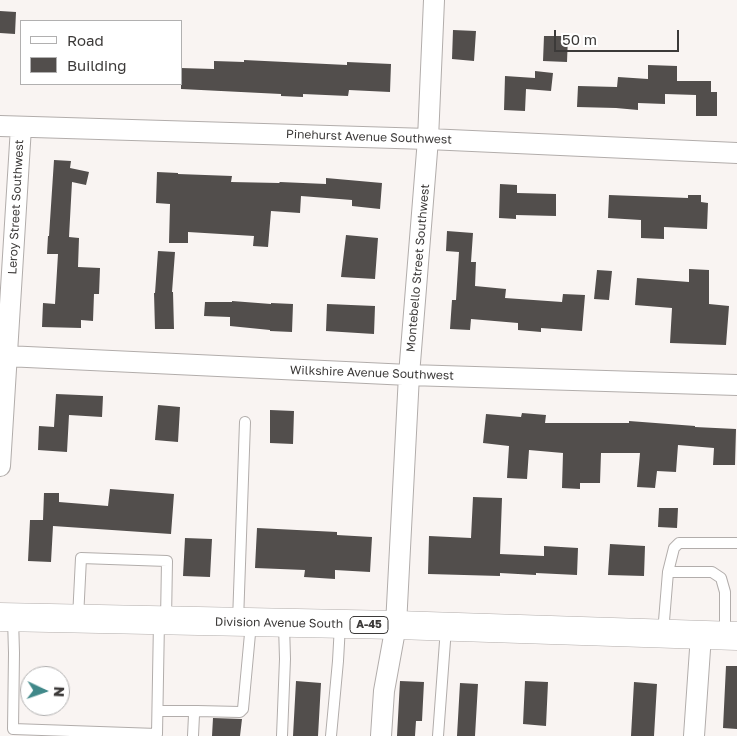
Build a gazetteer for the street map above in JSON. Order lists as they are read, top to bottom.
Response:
{
  "streets": {
    "main road": ["Division Avenue South", "A-45"],
    "street": [
      "Pinehurst Avenue Southwest",
      "Leroy Street Southwest",
      "Montebello Street Southwest",
      "Wilkshire Avenue Southwest"
    ]
  },
  "crossings": [
    ["Pinehurst Avenue Southwest", "Leroy Street Southwest"],
    ["Pinehurst Avenue Southwest", "Montebello Street Southwest"],
    ["Leroy Street Southwest", "Wilkshire Avenue Southwest"],
    ["Montebello Street Southwest", "Wilkshire Avenue Southwest"],
    ["Montebello Street Southwest", "Division Avenue South"]
  ],
  "legend": ["Road", "Building"],
  "scale_bar": "50 m",
  "north": "right"
}
